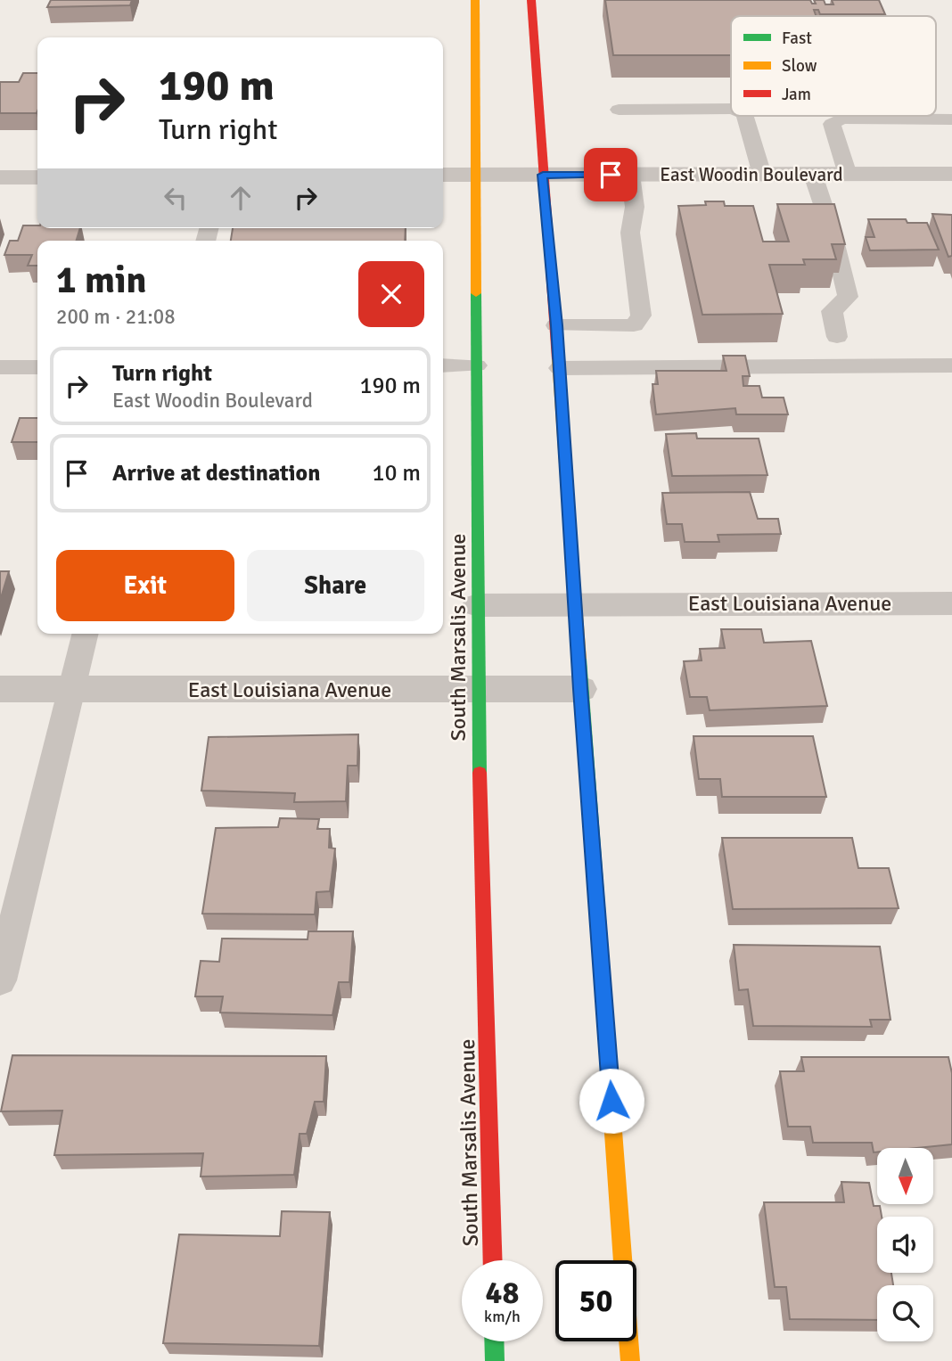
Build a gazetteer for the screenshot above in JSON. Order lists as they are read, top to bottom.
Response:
{
  "streets": {
    "main road": ["South Marsalis Avenue"],
    "street": ["East Woodin Boulevard", "East Louisiana Avenue"]
  },
  "crossings": [
    ["East Woodin Boulevard", "South Marsalis Avenue"],
    ["East Louisiana Avenue", "South Marsalis Avenue"]
  ],
  "legend": ["Fast", "Slow", "Jam"],
  "north": "bottom",
  "page": {
    "turn": ["190 m", "Turn right"],
    "heading": ["1 min", "200 m · 21:08"],
    "list": [
      {
        "name": "Turn right",
        "note": "East Woodin Boulevard",
        "value": "190 m"
      },
      {
        "name": "Arrive at destination",
        "value": "10 m"
      }
    ],
    "buttons": ["Exit", "Share"],
    "speed": "48 km/h",
    "limit": "50"
  }
}
